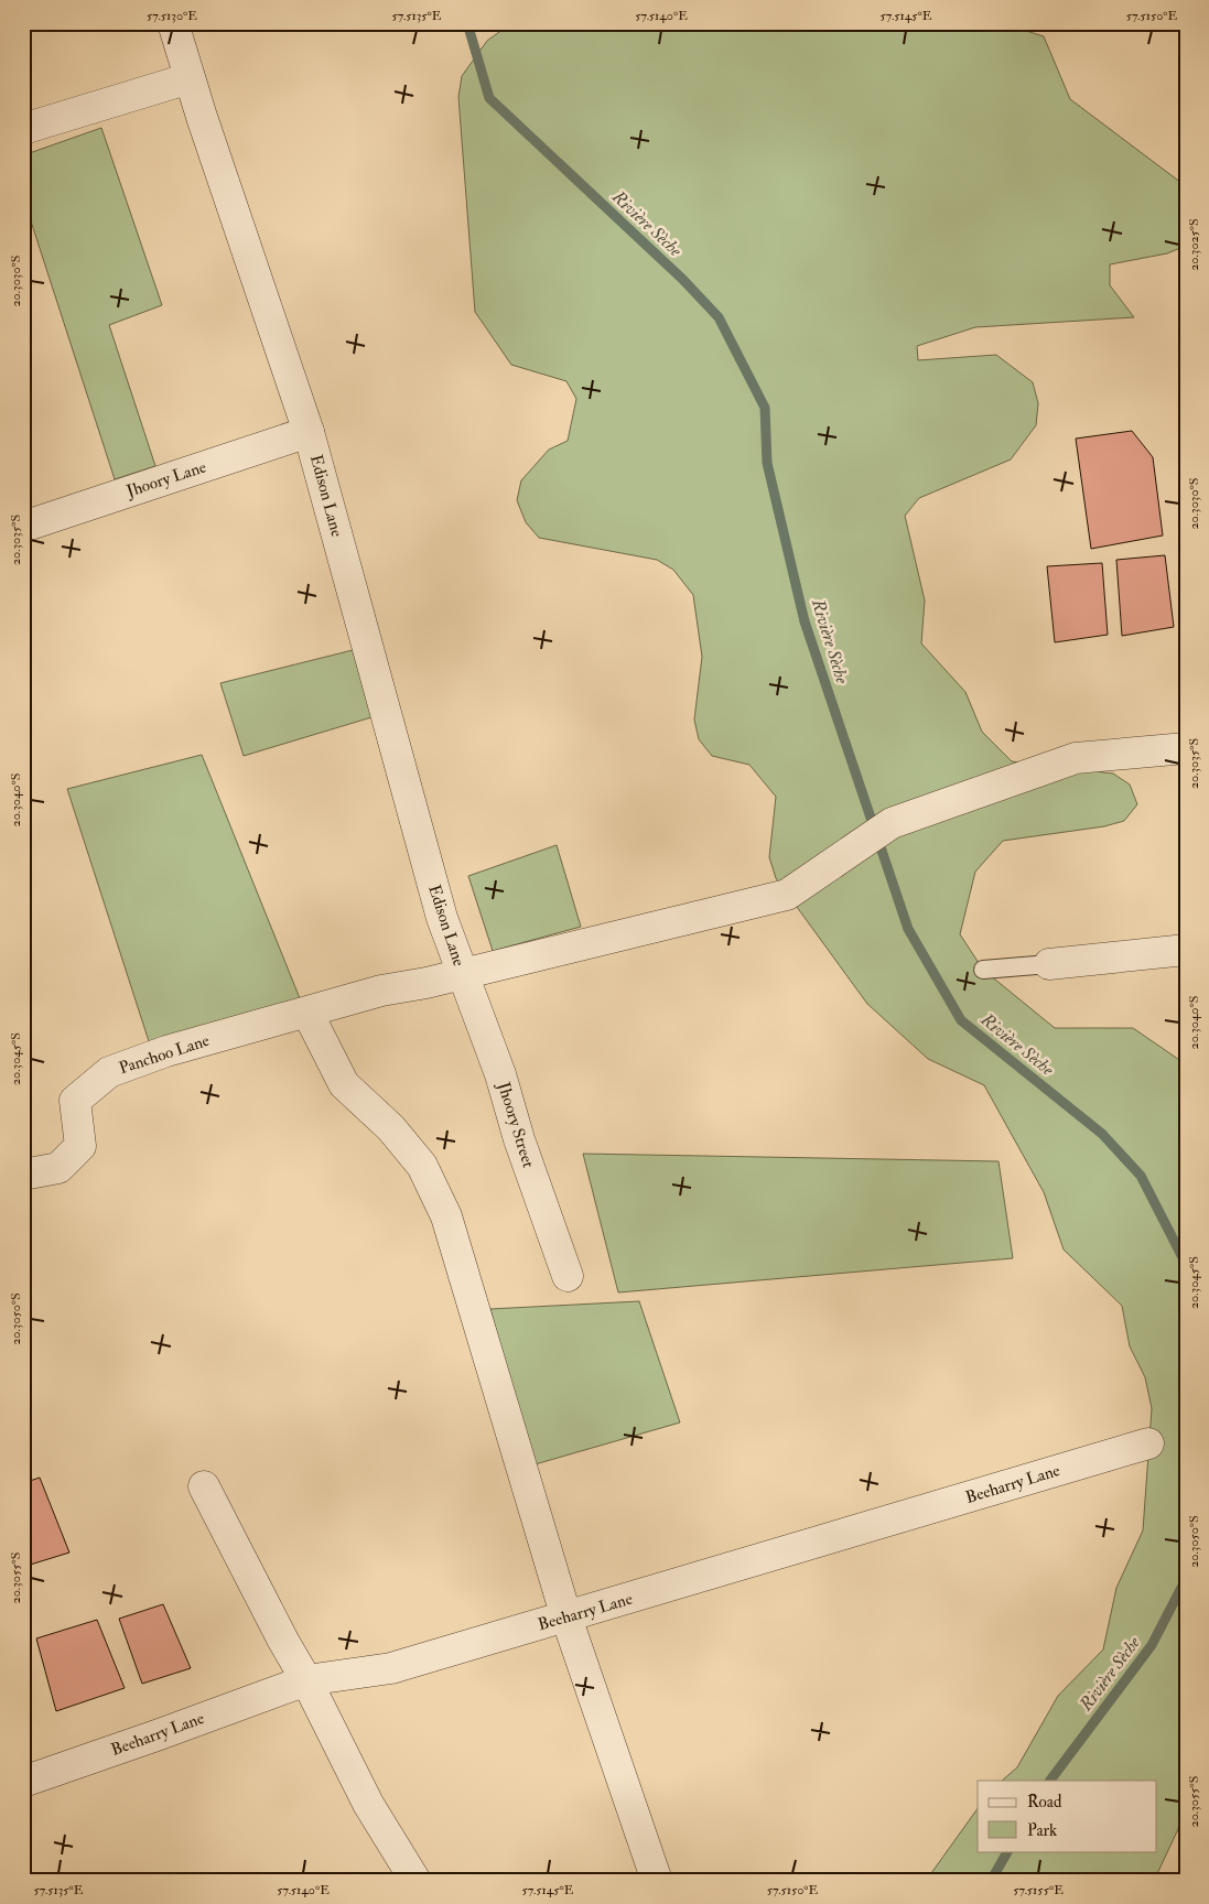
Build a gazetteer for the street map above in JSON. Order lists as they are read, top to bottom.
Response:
{
  "streets": {
    "street": [
      "Jhoory Lane",
      "Edison Lane",
      "Panchoo Lane",
      "Jhoory Street",
      "Beeharry Lane"
    ]
  },
  "crossings": [
    ["Jhoory Lane", "Edison Lane"],
    ["Edison Lane", "Jhoory Street"]
  ],
  "water": ["Rivière Sèche"],
  "legend": ["Road", "Park"],
  "coordinates": [
    "57.5130°E",
    "57.5135°E",
    "57.5140°E",
    "57.5145°E",
    "57.5150°E",
    "20.3025°S",
    "20.3030°S",
    "20.3035°S",
    "20.3040°S",
    "20.3045°S",
    "20.3050°S",
    "20.3055°S",
    "57.5155°E"
  ]
}
